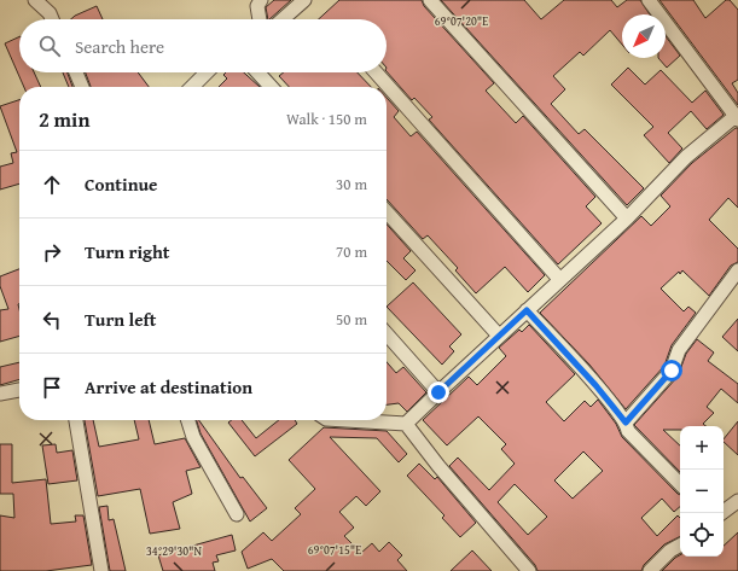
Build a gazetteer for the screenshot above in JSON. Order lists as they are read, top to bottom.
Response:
{
  "north": "bottom left",
  "page": {
    "search": "Search here",
    "heading": ["2 min", "Walk · 150 m"],
    "list": [
      ["Continue", "30 m"],
      ["Turn right", "70 m"],
      ["Turn left", "50 m"],
      "Arrive at destination"
    ],
    "map_buttons": ["+", "−"]
  },
  "coordinates": ["69°07'20\"E", "69°07'15\"E", "34°29'30\"N"]
}
